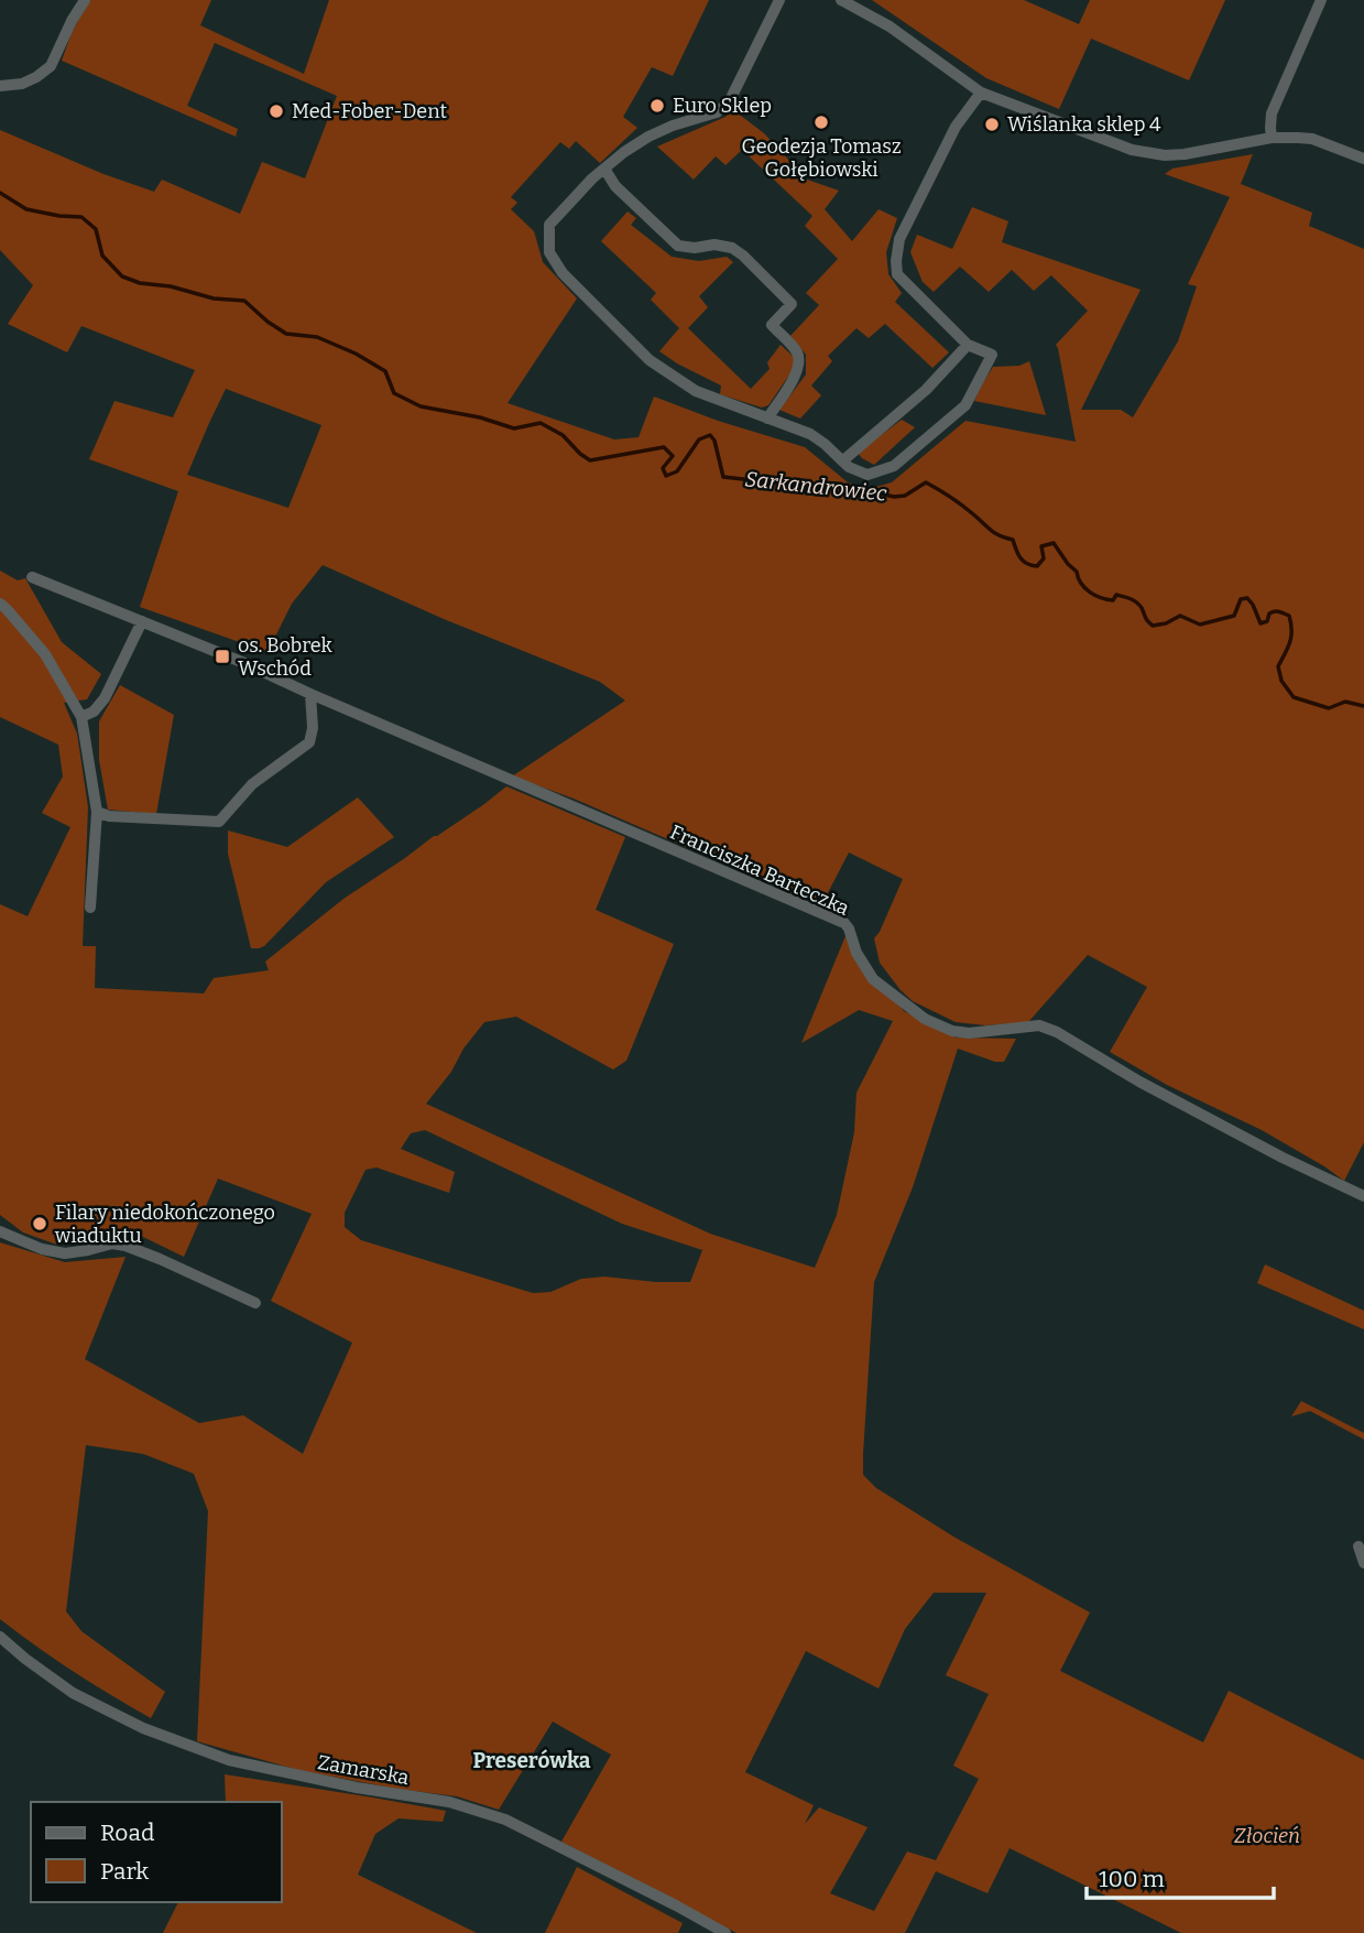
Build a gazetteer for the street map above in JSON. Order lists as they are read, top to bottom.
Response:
{
  "streets": {
    "street": ["Franciszka Barteczka", "Zamarska"]
  },
  "districts": ["Preserówka"],
  "water": ["Sarkandrowiec"],
  "parks": ["Złocień"],
  "places": {
    "other": [
      "Euro Sklep",
      "Med-Fober-Dent",
      "Geodezja Tomasz Gołębiowski",
      "Wiślanka sklep 4",
      "Filary niedokończonego wiaduktu"
    ],
    "transit": ["os. Bobrek Wschód"]
  },
  "legend": ["Road", "Park"],
  "scale_bar": "100 m"
}
